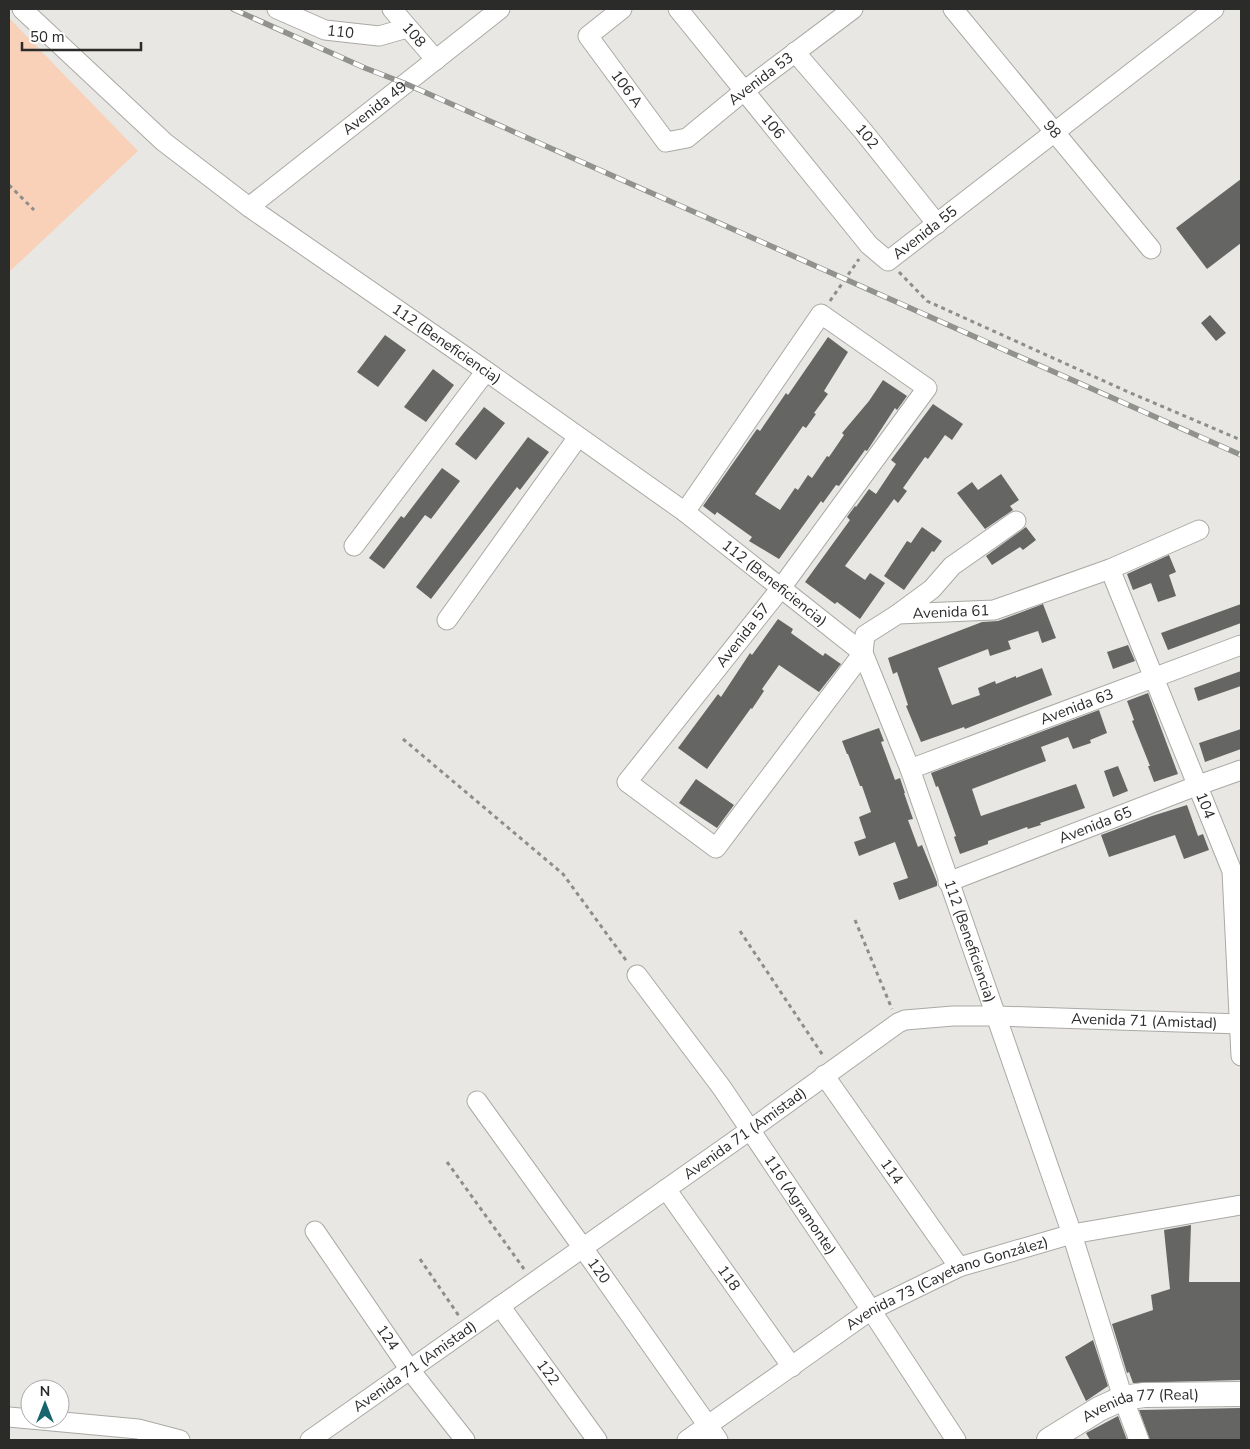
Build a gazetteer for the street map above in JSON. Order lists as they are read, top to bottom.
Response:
{
  "streets": {
    "main road": ["Avenida 77 (Real)"],
    "street": [
      "110",
      "108",
      "Avenida 53",
      "106 A",
      "Avenida 49",
      "106",
      "98",
      "102",
      "Avenida 55",
      "112 (Beneficiencia)",
      "Avenida 61",
      "Avenida 57",
      "Avenida 63",
      "104",
      "Avenida 65",
      "Avenida 71 (Amistad)",
      "114",
      "116 (Agramonte)",
      "120",
      "118",
      "Avenida 73 (Cayetano González)",
      "124",
      "122"
    ]
  },
  "crossings": [
    ["110", "108"],
    ["108", "Avenida 49"],
    ["Avenida 53", "106 A"],
    ["Avenida 53", "106"],
    ["Avenida 53", "102"],
    ["Avenida 49", "112 (Beneficiencia)"],
    ["106", "Avenida 55"],
    ["98", "Avenida 55"],
    ["102", "Avenida 55"],
    ["Avenida 55", "Avenida 57"],
    ["112 (Beneficiencia)", "Avenida 61"],
    ["112 (Beneficiencia)", "Avenida 57"],
    ["112 (Beneficiencia)", "Avenida 63"],
    ["112 (Beneficiencia)", "Avenida 65"],
    ["112 (Beneficiencia)", "Avenida 71 (Amistad)"],
    ["112 (Beneficiencia)", "Avenida 73 (Cayetano González)"],
    ["112 (Beneficiencia)", "Avenida 77 (Real)"],
    ["Avenida 61", "Avenida 57"],
    ["Avenida 61", "104"],
    ["Avenida 63", "104"],
    ["104", "Avenida 65"],
    ["104", "Avenida 71 (Amistad)"],
    ["Avenida 71 (Amistad)", "114"],
    ["Avenida 71 (Amistad)", "116 (Agramonte)"],
    ["Avenida 71 (Amistad)", "120"],
    ["Avenida 71 (Amistad)", "118"],
    ["Avenida 71 (Amistad)", "124"],
    ["Avenida 71 (Amistad)", "122"],
    ["114", "Avenida 73 (Cayetano González)"],
    ["116 (Agramonte)", "Avenida 73 (Cayetano González)"],
    ["120", "Avenida 73 (Cayetano González)"],
    ["118", "Avenida 73 (Cayetano González)"]
  ],
  "scale_bar": "50 m",
  "north": "top"
}
